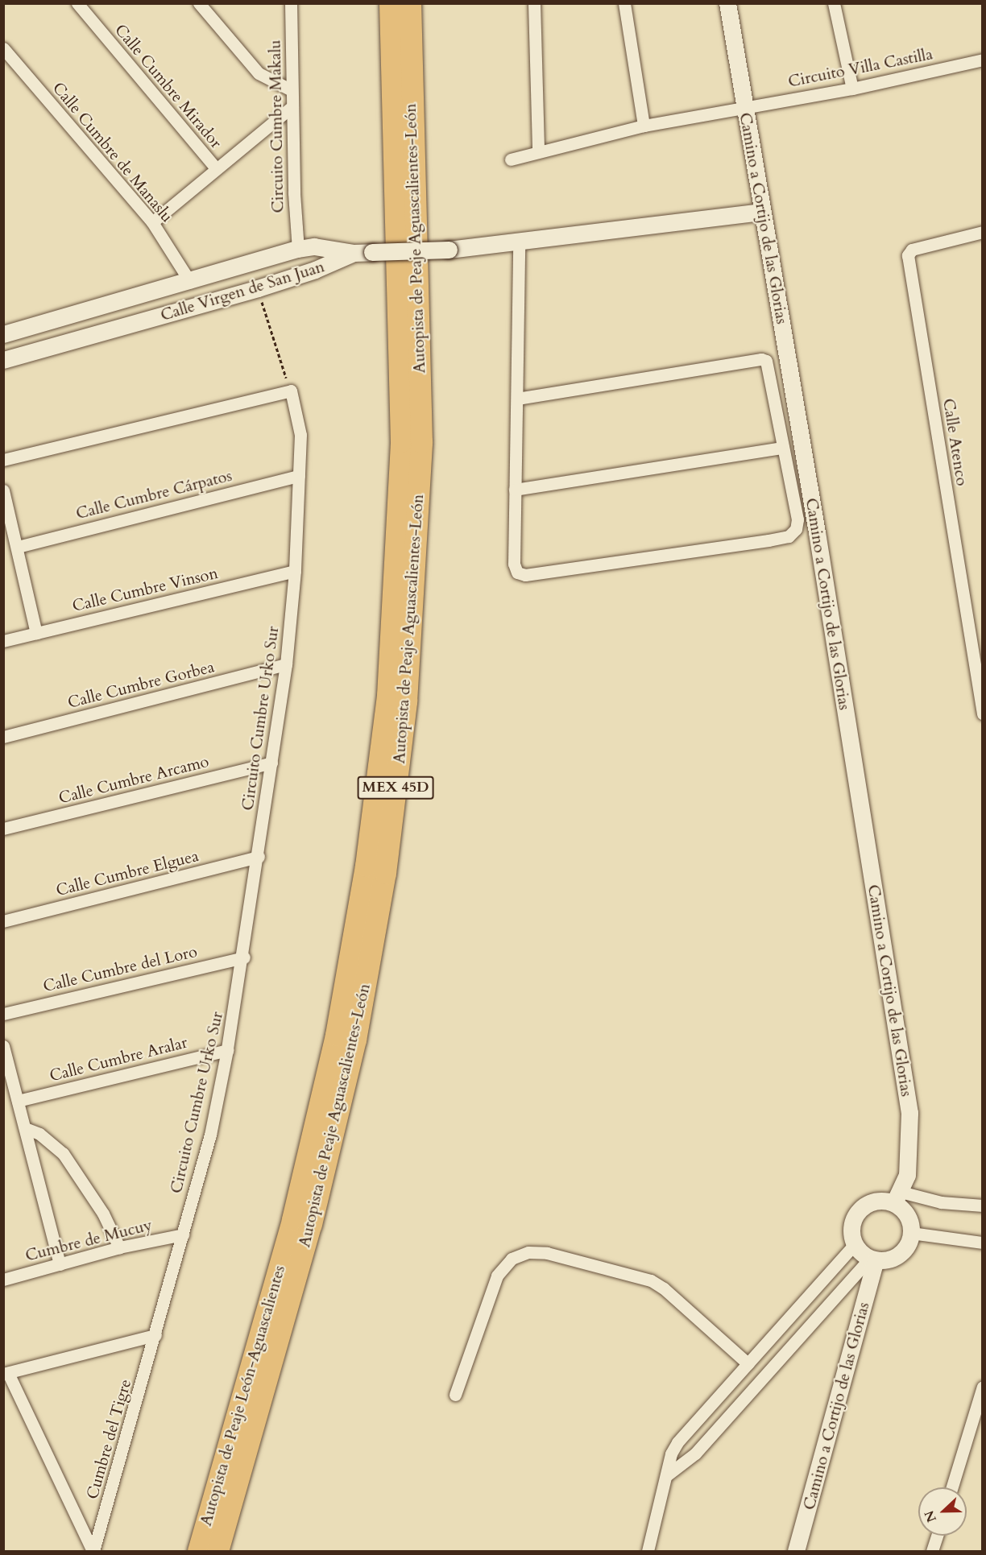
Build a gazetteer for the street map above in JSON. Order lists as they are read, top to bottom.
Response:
{
  "streets": {
    "highway": ["Autopista de Peaje Aguascalientes-León", "MEX 45D", "Autopista de Peaje León-Aguascalientes"],
    "street": [
      "Circuito Villa Castilla",
      "Calle Cumbre Mirador",
      "Circuito Cumbre Makalu",
      "Calle Cumbre de Manaslu",
      "Camino a Cortijo de las Glorias",
      "Calle Virgen de San Juan",
      "Calle Atenco",
      "Calle Cumbre Cárpatos",
      "Calle Cumbre Vinson",
      "Calle Cumbre Gorbea",
      "Circuito Cumbre Urko Sur",
      "Calle Cumbre Arcamo",
      "Calle Cumbre Elguea",
      "Calle Cumbre del Loro",
      "Calle Cumbre Aralar",
      "Cumbre de Mucuy",
      "Cumbre del Tigre"
    ]
  },
  "crossings": [
    ["Circuito Villa Castilla", "Camino a Cortijo de las Glorias"],
    ["Circuito Cumbre Makalu", "Calle Virgen de San Juan"],
    ["Calle Cumbre de Manaslu", "Calle Virgen de San Juan"],
    ["Calle Cumbre Cárpatos", "Circuito Cumbre Urko Sur"],
    ["Calle Cumbre Vinson", "Circuito Cumbre Urko Sur"],
    ["Calle Cumbre Gorbea", "Circuito Cumbre Urko Sur"],
    ["Circuito Cumbre Urko Sur", "Calle Cumbre Arcamo"],
    ["Circuito Cumbre Urko Sur", "Calle Cumbre Elguea"],
    ["Circuito Cumbre Urko Sur", "Calle Cumbre del Loro"],
    ["Circuito Cumbre Urko Sur", "Calle Cumbre Aralar"],
    ["Circuito Cumbre Urko Sur", "Cumbre de Mucuy"],
    ["Circuito Cumbre Urko Sur", "Cumbre del Tigre"]
  ],
  "north": "left"
}
